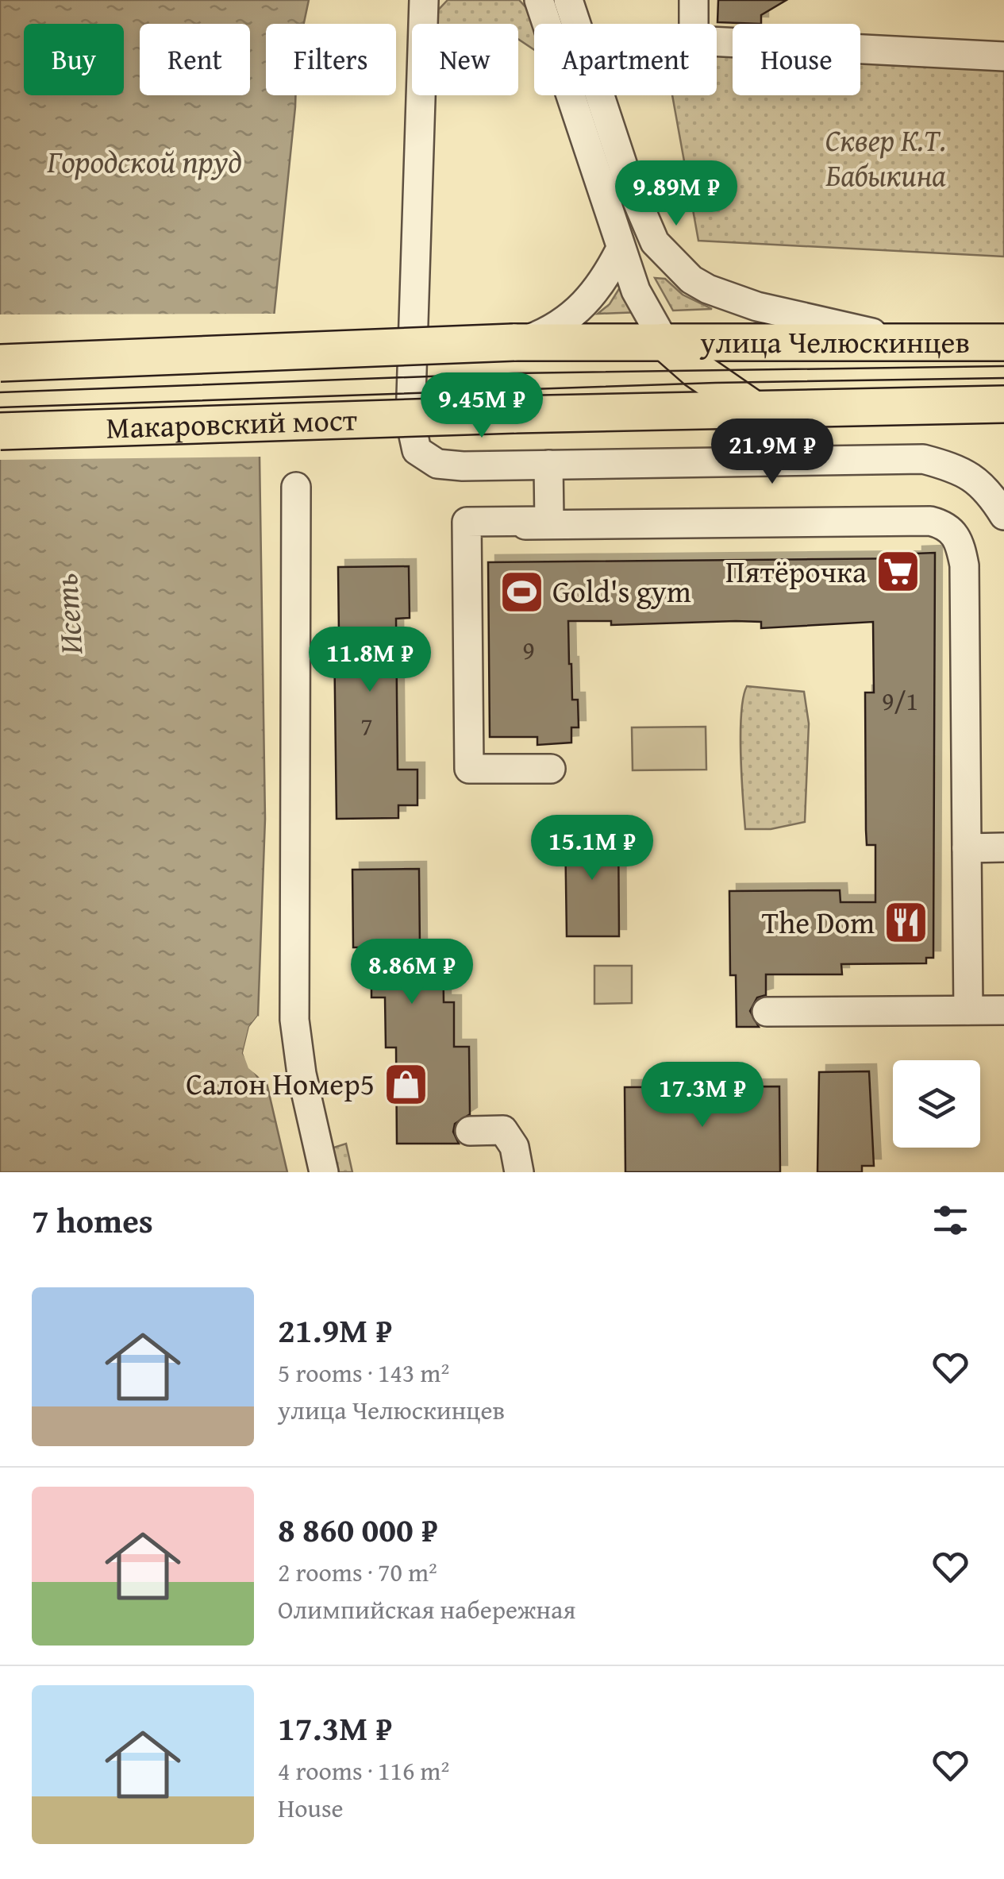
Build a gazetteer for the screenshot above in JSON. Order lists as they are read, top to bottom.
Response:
{
  "streets": {
    "main road": ["улица Челюскинцев", "Макаровский мост"]
  },
  "water": ["Городской пруд", "Исеть"],
  "parks": ["Сквер К.Т. Бабыкина"],
  "places": {
    "supermarket": ["Пятёрочка"],
    "sports": ["Gold's gym"],
    "restaurant": ["The Dom"],
    "shop": ["Салон Номер5"]
  },
  "house_numbers": ["9", "9/1", "7"],
  "page": {
    "chip": [
      "Buy",
      "Rent",
      "Filters",
      "New",
      "Apartment",
      "House"
    ],
    "price": [
      "9.89M ₽",
      "9.45M ₽",
      "21.9M ₽",
      "11.8M ₽",
      "15.1M ₽",
      "8.86M ₽",
      "17.3M ₽"
    ],
    "heading": "7 homes",
    "list": [
      {
        "name": "21.9M ₽",
        "note": "5 rooms · 143 m² · улица Челюскинцев"
      },
      {
        "name": "8 860 000 ₽",
        "note": "2 rooms · 70 m² · Олимпийская набережная"
      },
      {
        "name": "17.3M ₽",
        "note": "4 rooms · 116 m² · House"
      }
    ]
  }
}
